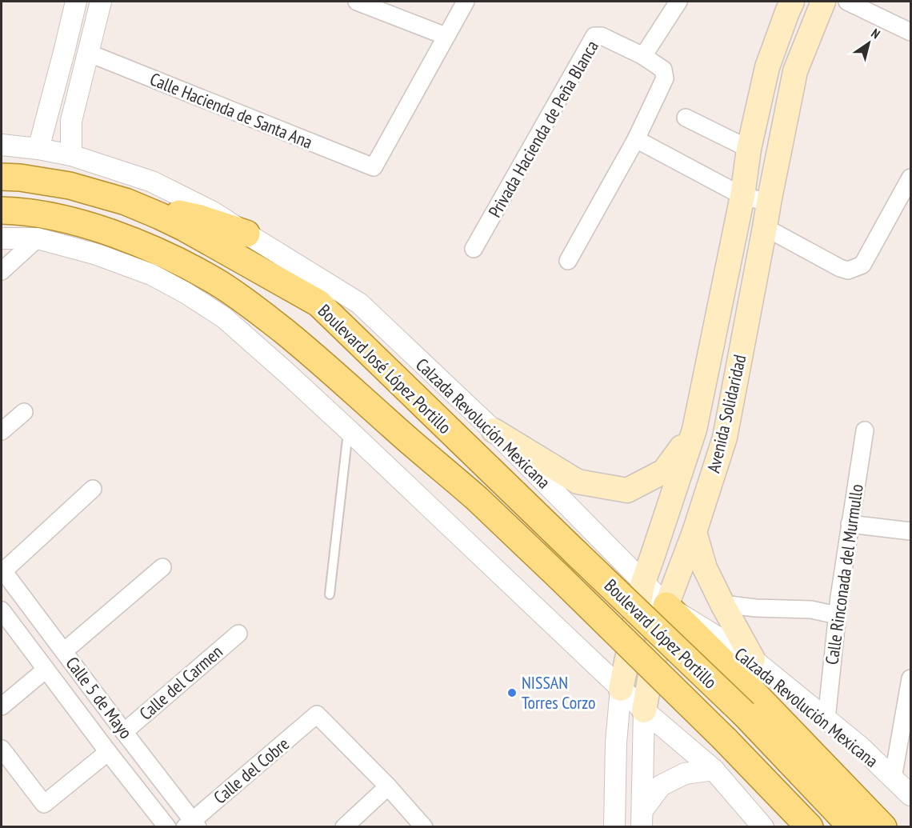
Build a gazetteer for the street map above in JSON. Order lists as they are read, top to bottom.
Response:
{
  "streets": {
    "main road": ["Boulevard José López Portillo", "Avenida Solidaridad", "Boulevard López Portillo"],
    "street": [
      "Calle Hacienda de Santa Ana",
      "Privada Hacienda de Peña Blanca",
      "Calzada Revolución Mexicana",
      "Calle Rinconada del Murmullo",
      "Calle del Carmen",
      "Calle 5 de Mayo",
      "Calle del Cobre"
    ]
  },
  "crossings": [
    ["Boulevard José López Portillo", "Boulevard López Portillo"],
    ["Avenida Solidaridad", "Calzada Revolución Mexicana"],
    ["Calzada Revolución Mexicana", "Calle Rinconada del Murmullo"],
    ["Calle del Carmen", "Calle 5 de Mayo"],
    ["Calle 5 de Mayo", "Calle del Cobre"]
  ],
  "places": ["NISSAN Torres Corzo"],
  "north": "top right"
}
